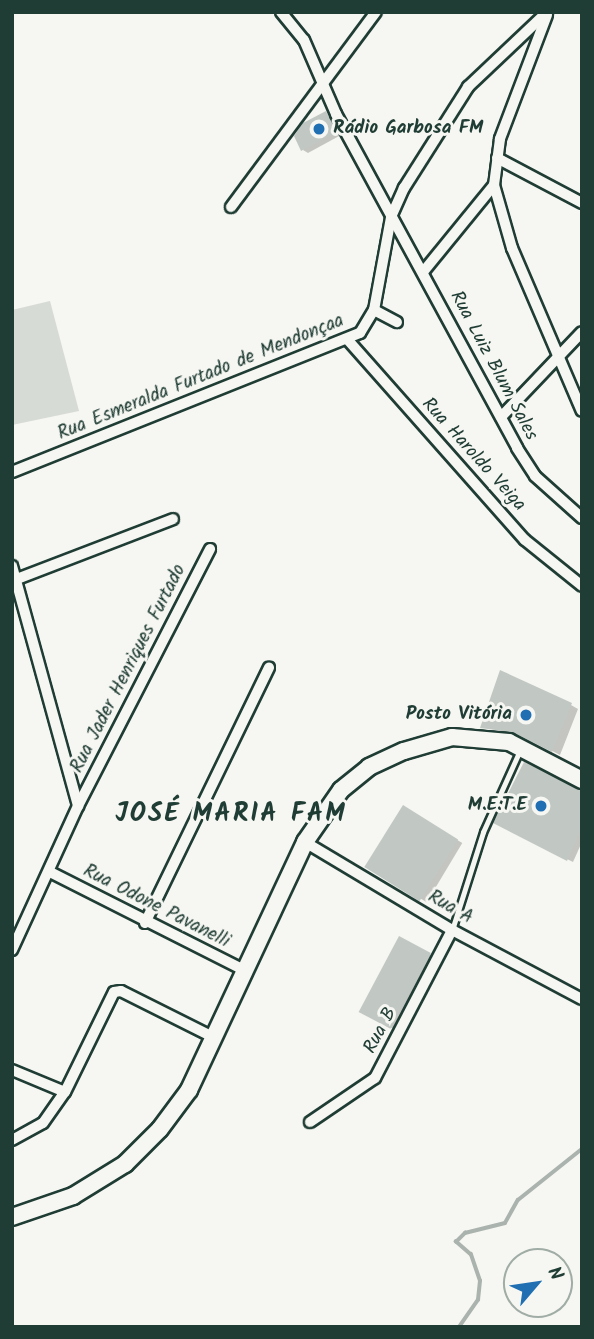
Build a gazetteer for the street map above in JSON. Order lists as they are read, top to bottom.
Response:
{
  "streets": {
    "street": [
      "Rua Luiz Blum Sales",
      "Rua Esmeralda Furtado de Mendonçaa",
      "Rua Haroldo Veiga",
      "Rua Jader Henriques Furtado",
      "Rua Odone Pavanelli",
      "Rua A",
      "Rua B"
    ]
  },
  "crossings": [
    ["Rua Luiz Blum Sales", "Rua Esmeralda Furtado de Mendonçaa"],
    ["Rua Esmeralda Furtado de Mendonçaa", "Rua Haroldo Veiga"],
    ["Rua Jader Henriques Furtado", "Rua Odone Pavanelli"],
    ["Rua A", "Rua B"]
  ],
  "districts": ["JOSÉ MARIA FAM"],
  "places": ["Rádio Garbosa FM", "Posto Vitória", "M.E.T.E"],
  "north": "top right"
}
